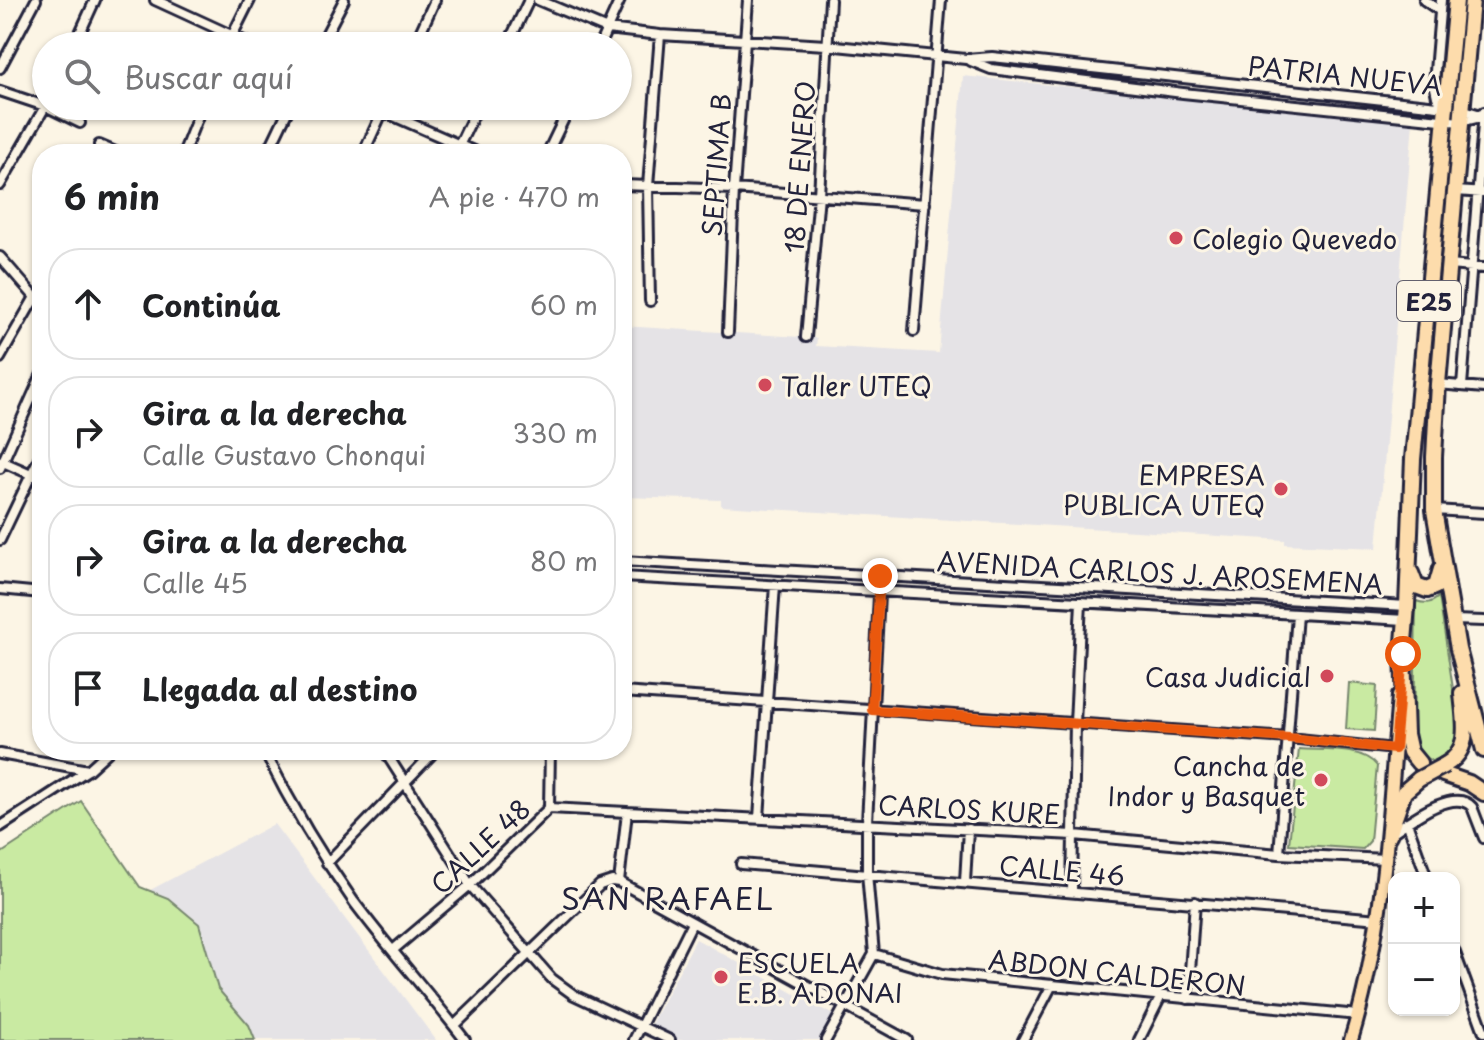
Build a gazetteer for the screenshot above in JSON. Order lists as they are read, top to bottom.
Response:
{
  "streets": {
    "highway": ["E25"],
    "street": [
      "PATRIA NUEVA",
      "SEPTIMA B",
      "18 DE ENERO",
      "AVENIDA CARLOS J. AROSEMENA",
      "CARLOS KURE",
      "CALLE 48",
      "CALLE 46",
      "ABDON CALDERON"
    ]
  },
  "crossings": [
    ["PATRIA NUEVA", "SEPTIMA B"],
    ["PATRIA NUEVA", "18 DE ENERO"],
    ["PATRIA NUEVA", "E25"],
    ["E25", "AVENIDA CARLOS J. AROSEMENA"],
    ["CARLOS KURE", "CALLE 48"]
  ],
  "districts": ["SAN RAFAEL"],
  "places": [
    "Colegio Quevedo",
    "Taller UTEQ",
    "EMPRESA PUBLICA UTEQ",
    "Casa Judicial",
    "Cancha de Indor y Basquet",
    "ESCUELA E.B. ADONAI"
  ],
  "page": {
    "search": "Buscar aquí",
    "heading": ["6 min", "A pie · 470 m"],
    "list": [
      ["Continúa", "60 m"],
      ["Gira a la derecha", "Calle Gustavo Chonqui", "330 m"],
      ["Gira a la derecha", "Calle 45", "80 m"],
      "Llegada al destino"
    ],
    "map_buttons": ["+", "−"]
  }
}
